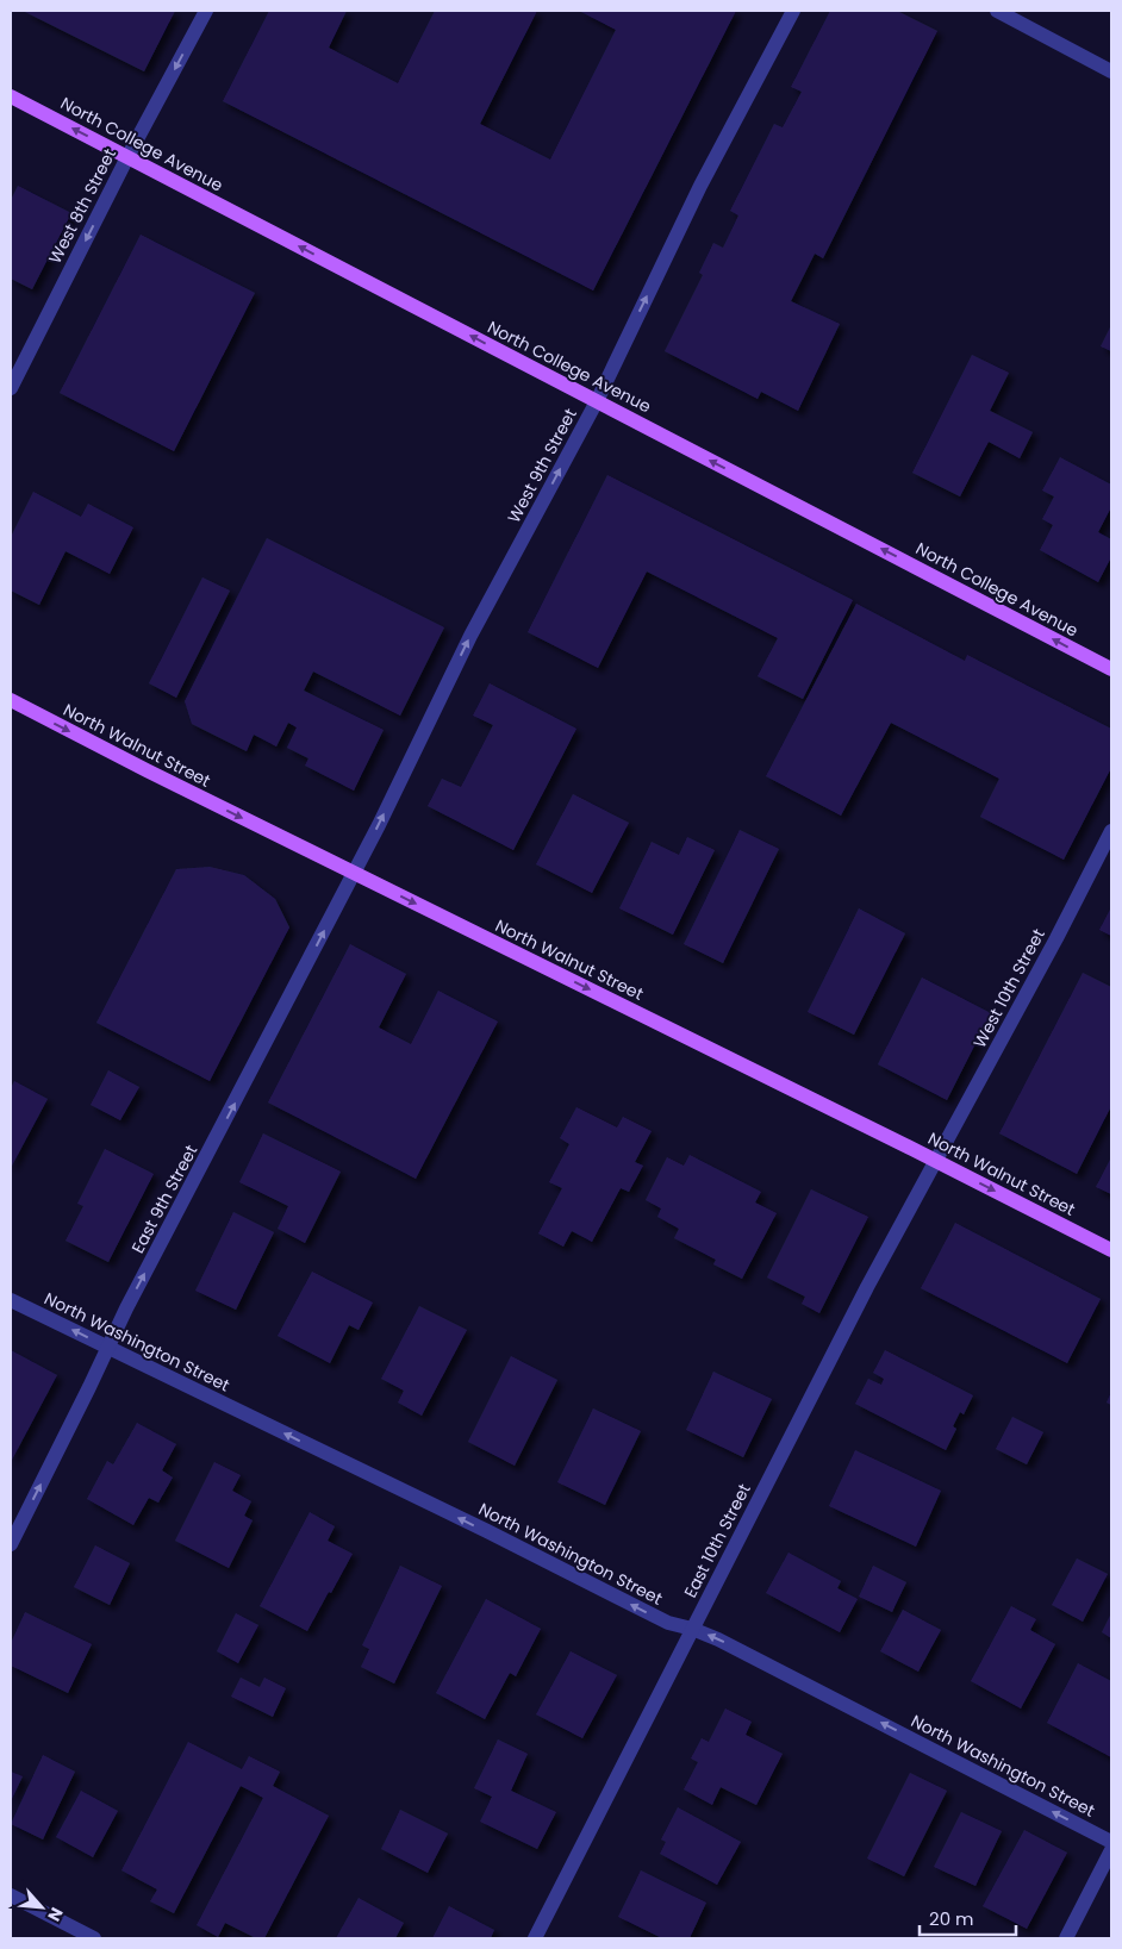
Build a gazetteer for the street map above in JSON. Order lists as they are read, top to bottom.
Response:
{
  "streets": {
    "main road": ["North College Avenue", "North Walnut Street"],
    "street": [
      "West 8th Street",
      "West 9th Street",
      "West 10th Street",
      "East 9th Street",
      "North Washington Street",
      "East 10th Street"
    ]
  },
  "crossings": [
    ["North College Avenue", "West 8th Street"],
    ["North College Avenue", "West 9th Street"],
    ["West 9th Street", "North Walnut Street"],
    ["West 9th Street", "East 9th Street"],
    ["North Walnut Street", "West 10th Street"],
    ["North Walnut Street", "East 9th Street"],
    ["North Walnut Street", "East 10th Street"],
    ["West 10th Street", "East 10th Street"],
    ["East 9th Street", "North Washington Street"],
    ["North Washington Street", "East 10th Street"]
  ],
  "one_way": [
    "North College Avenue",
    "West 8th Street",
    "West 9th Street",
    "North Walnut Street",
    "East 9th Street",
    "North Washington Street"
  ],
  "scale_bar": "20 m",
  "north": "bottom right"
}
